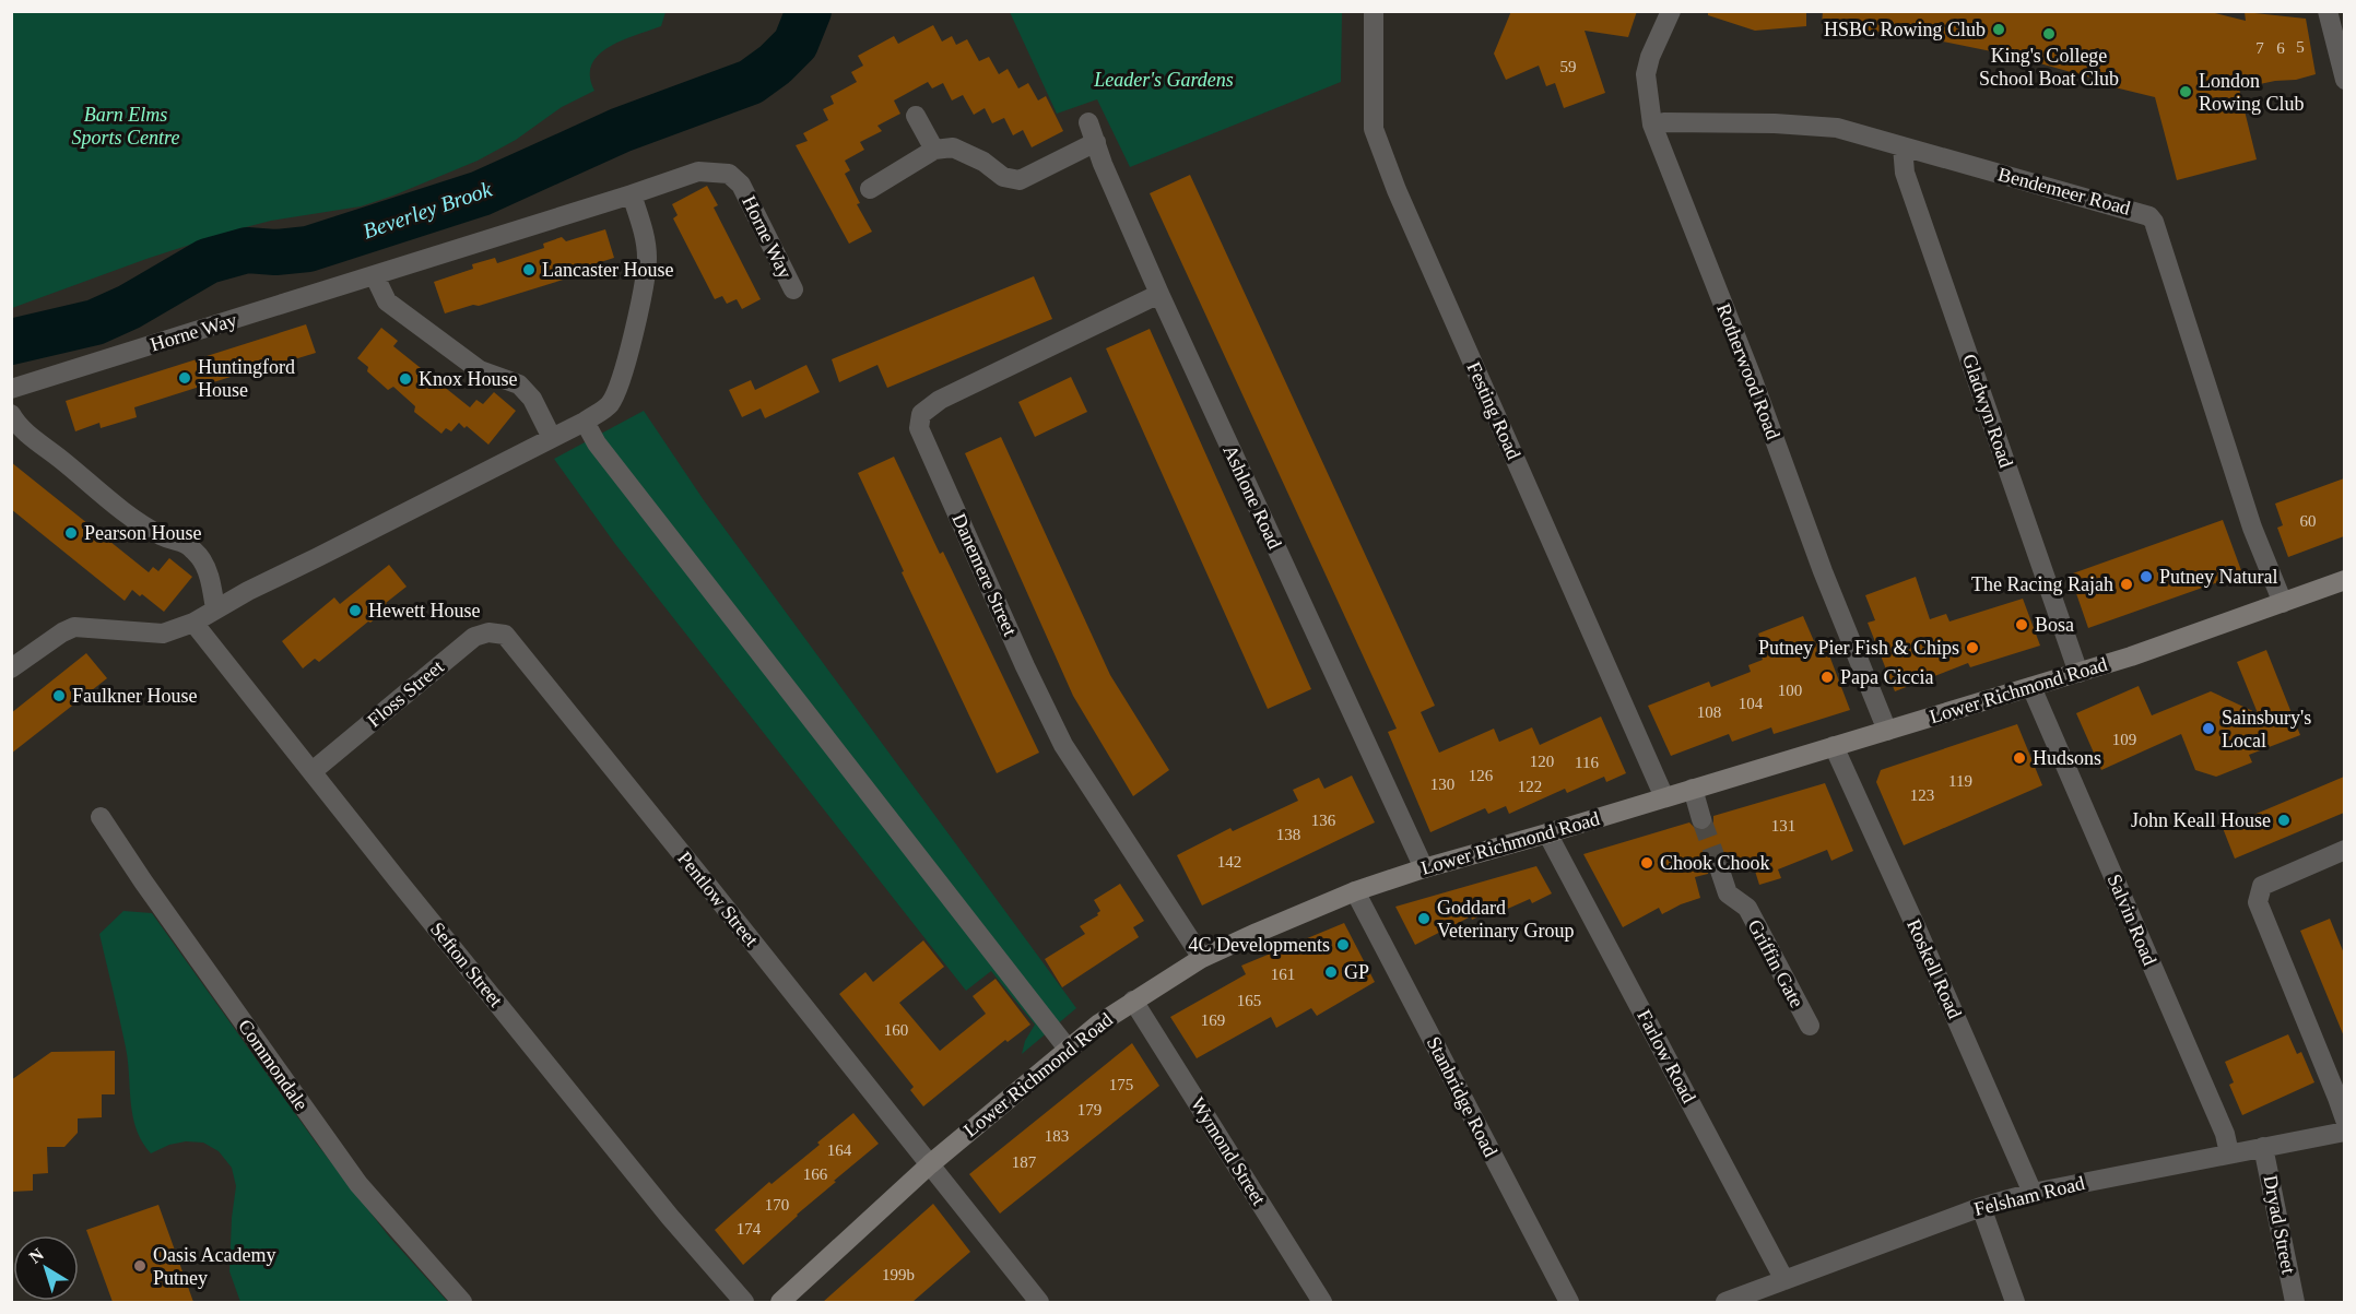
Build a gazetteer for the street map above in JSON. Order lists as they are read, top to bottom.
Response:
{
  "streets": {
    "main road": ["Lower Richmond Road"],
    "street": [
      "Bendemeer Road",
      "Horne Way",
      "Rotherwood Road",
      "Festing Road",
      "Gladwyn Road",
      "Ashlone Road",
      "Danemere Street",
      "Floss Street",
      "Pentlow Street",
      "Salvin Road",
      "Griffin Gate",
      "Sefton Street",
      "Roskell Road",
      "Farlow Road",
      "Commondale",
      "Stanbridge Road",
      "Wymond Street",
      "Felsham Road",
      "Dryad Street"
    ]
  },
  "crossings": [
    ["Bendemeer Road", "Rotherwood Road"],
    ["Bendemeer Road", "Gladwyn Road"],
    ["Bendemeer Road", "Lower Richmond Road"],
    ["Rotherwood Road", "Lower Richmond Road"],
    ["Festing Road", "Lower Richmond Road"],
    ["Gladwyn Road", "Lower Richmond Road"],
    ["Ashlone Road", "Danemere Street"],
    ["Ashlone Road", "Lower Richmond Road"],
    ["Danemere Street", "Lower Richmond Road"],
    ["Lower Richmond Road", "Pentlow Street"],
    ["Lower Richmond Road", "Salvin Road"],
    ["Lower Richmond Road", "Roskell Road"],
    ["Lower Richmond Road", "Farlow Road"],
    ["Lower Richmond Road", "Stanbridge Road"],
    ["Lower Richmond Road", "Wymond Street"],
    ["Floss Street", "Pentlow Street"],
    ["Floss Street", "Sefton Street"],
    ["Salvin Road", "Felsham Road"],
    ["Roskell Road", "Felsham Road"],
    ["Farlow Road", "Felsham Road"],
    ["Felsham Road", "Dryad Street"]
  ],
  "water": ["Beverley Brook"],
  "parks": ["Leader's Gardens", "Barn Elms Sports Centre"],
  "places": [
    "HSBC Rowing Club",
    "King's College School Boat Club",
    "London Rowing Club",
    "Lancaster House",
    "Huntingford House",
    "Knox House",
    "Pearson House",
    "Putney Natural",
    "The Racing Rajah",
    "Hewett House",
    "Bosa",
    "Putney Pier Fish & Chips",
    "Papa Ciccia",
    "Faulkner House",
    "Sainsbury's Local",
    "Hudsons",
    "John Keall House",
    "Chook Chook",
    "Goddard Veterinary Group",
    "4C Developments",
    "GP",
    "Oasis Academy Putney"
  ],
  "house_numbers": [
    "5",
    "7",
    "6",
    "59",
    "60",
    "100",
    "104",
    "108",
    "109",
    "120",
    "116",
    "126",
    "119",
    "130",
    "122",
    "123",
    "136",
    "131",
    "138",
    "142",
    "161",
    "165",
    "169",
    "160",
    "175",
    "179",
    "183",
    "164",
    "187",
    "166",
    "170",
    "174",
    "199b"
  ],
  "north": "top left"
}
